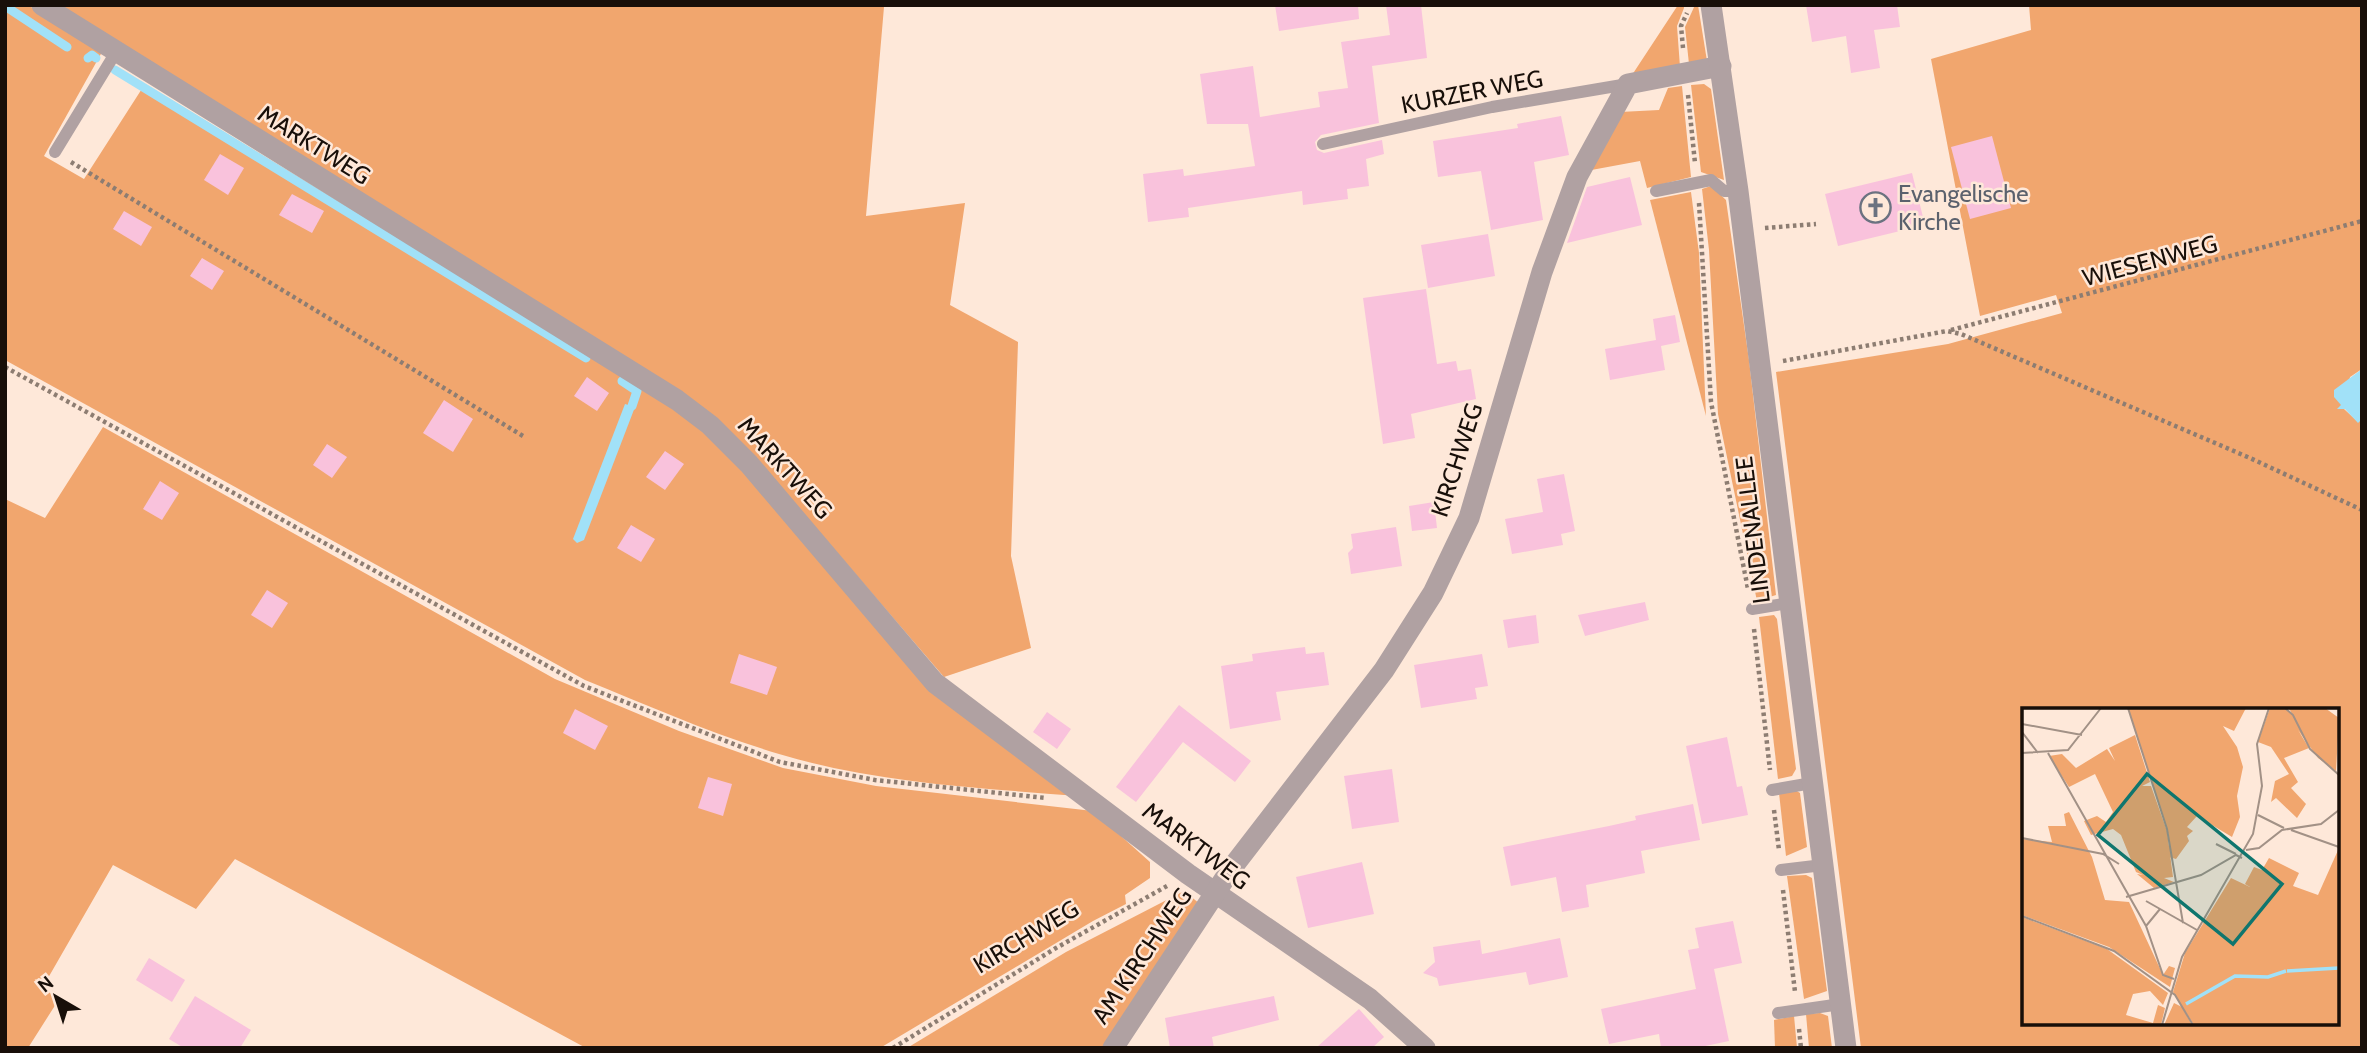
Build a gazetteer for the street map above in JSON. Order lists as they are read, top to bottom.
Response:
{
  "streets": {
    "street": [
      "MARKTWEG",
      "KIRCHWEG",
      "LINDENALLEE",
      "AM KIRCHWEG"
    ],
    "lane": ["KURZER WEG"],
    "path": ["WIESENWEG"]
  },
  "crossings": [
    ["KURZER WEG", "KIRCHWEG"],
    ["MARKTWEG", "KIRCHWEG"],
    ["MARKTWEG", "AM KIRCHWEG"],
    ["WIESENWEG", "LINDENALLEE"],
    ["KIRCHWEG", "AM KIRCHWEG"]
  ],
  "places": {
    "church": ["Evangelische Kirche"]
  },
  "north": "top left"
}
